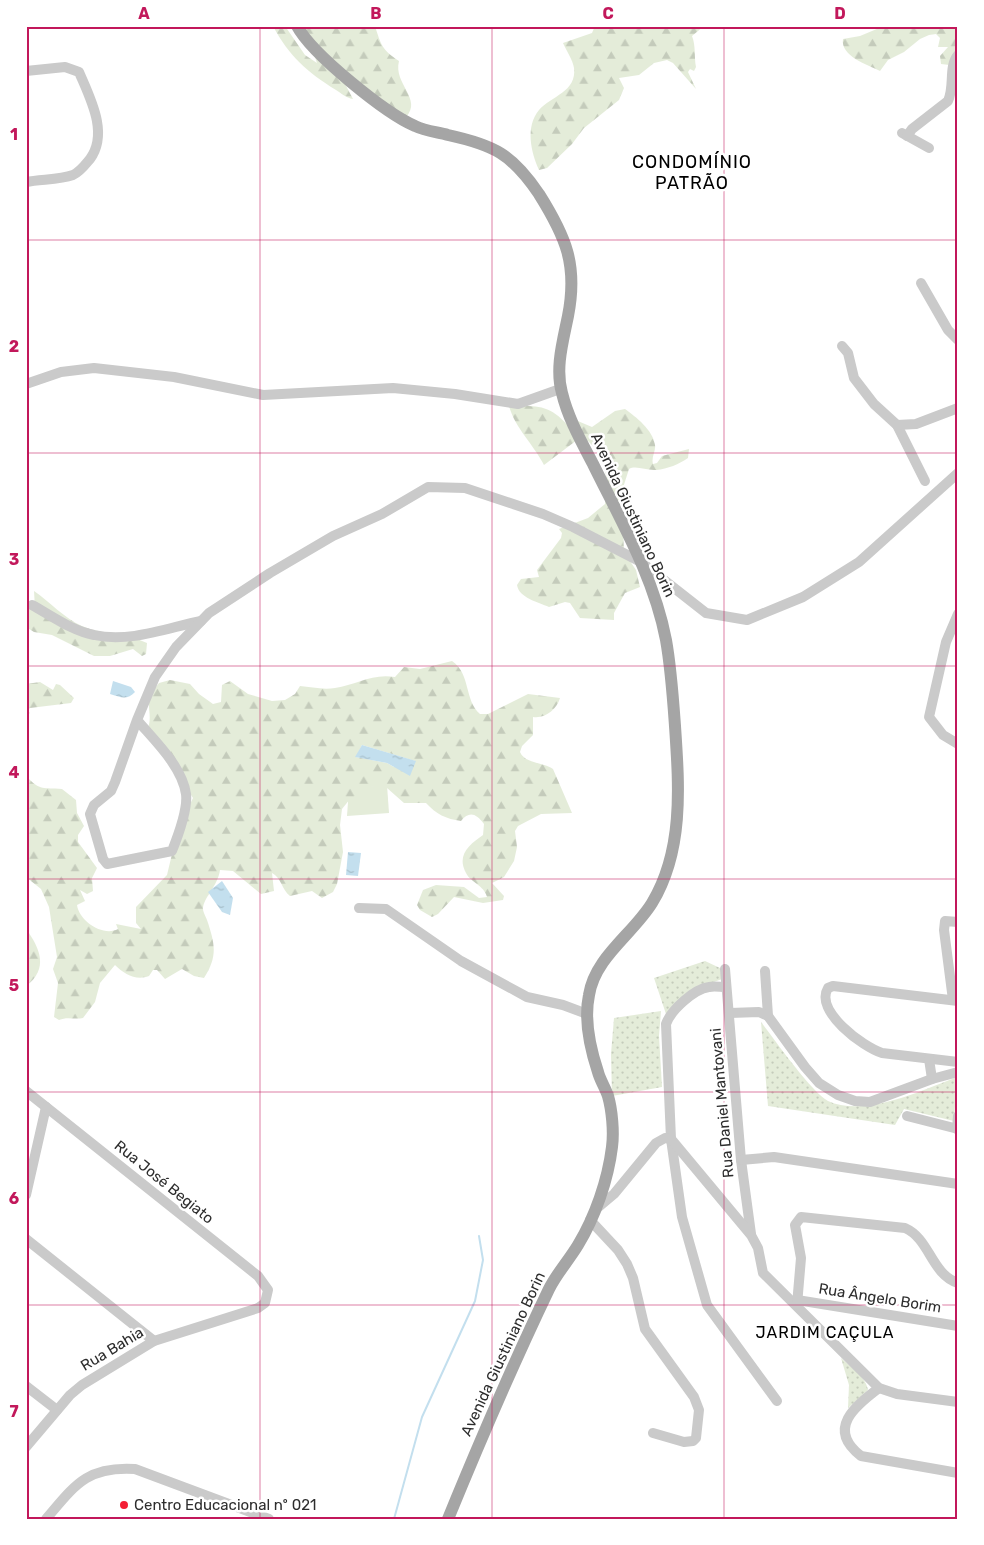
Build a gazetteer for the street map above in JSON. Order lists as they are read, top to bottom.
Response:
{
  "streets": {
    "main road": ["Avenida Giustiniano Borin"],
    "street": [
      "Rua Daniel Mantovani",
      "Rua José Begiato",
      "Rua Ângelo Borim",
      "Rua Bahia"
    ]
  },
  "crossings": [
    ["Rua José Begiato", "Rua Bahia"]
  ],
  "districts": ["CONDOMÍNIO PATRÃO", "JARDIM CAÇULA"],
  "places": ["Centro Educacional nº 021"],
  "grid": {
    "columns": [
      "A",
      "B",
      "C",
      "D"
    ],
    "rows": [
      "1",
      "2",
      "3",
      "4",
      "5",
      "6",
      "7"
    ]
  }
}
